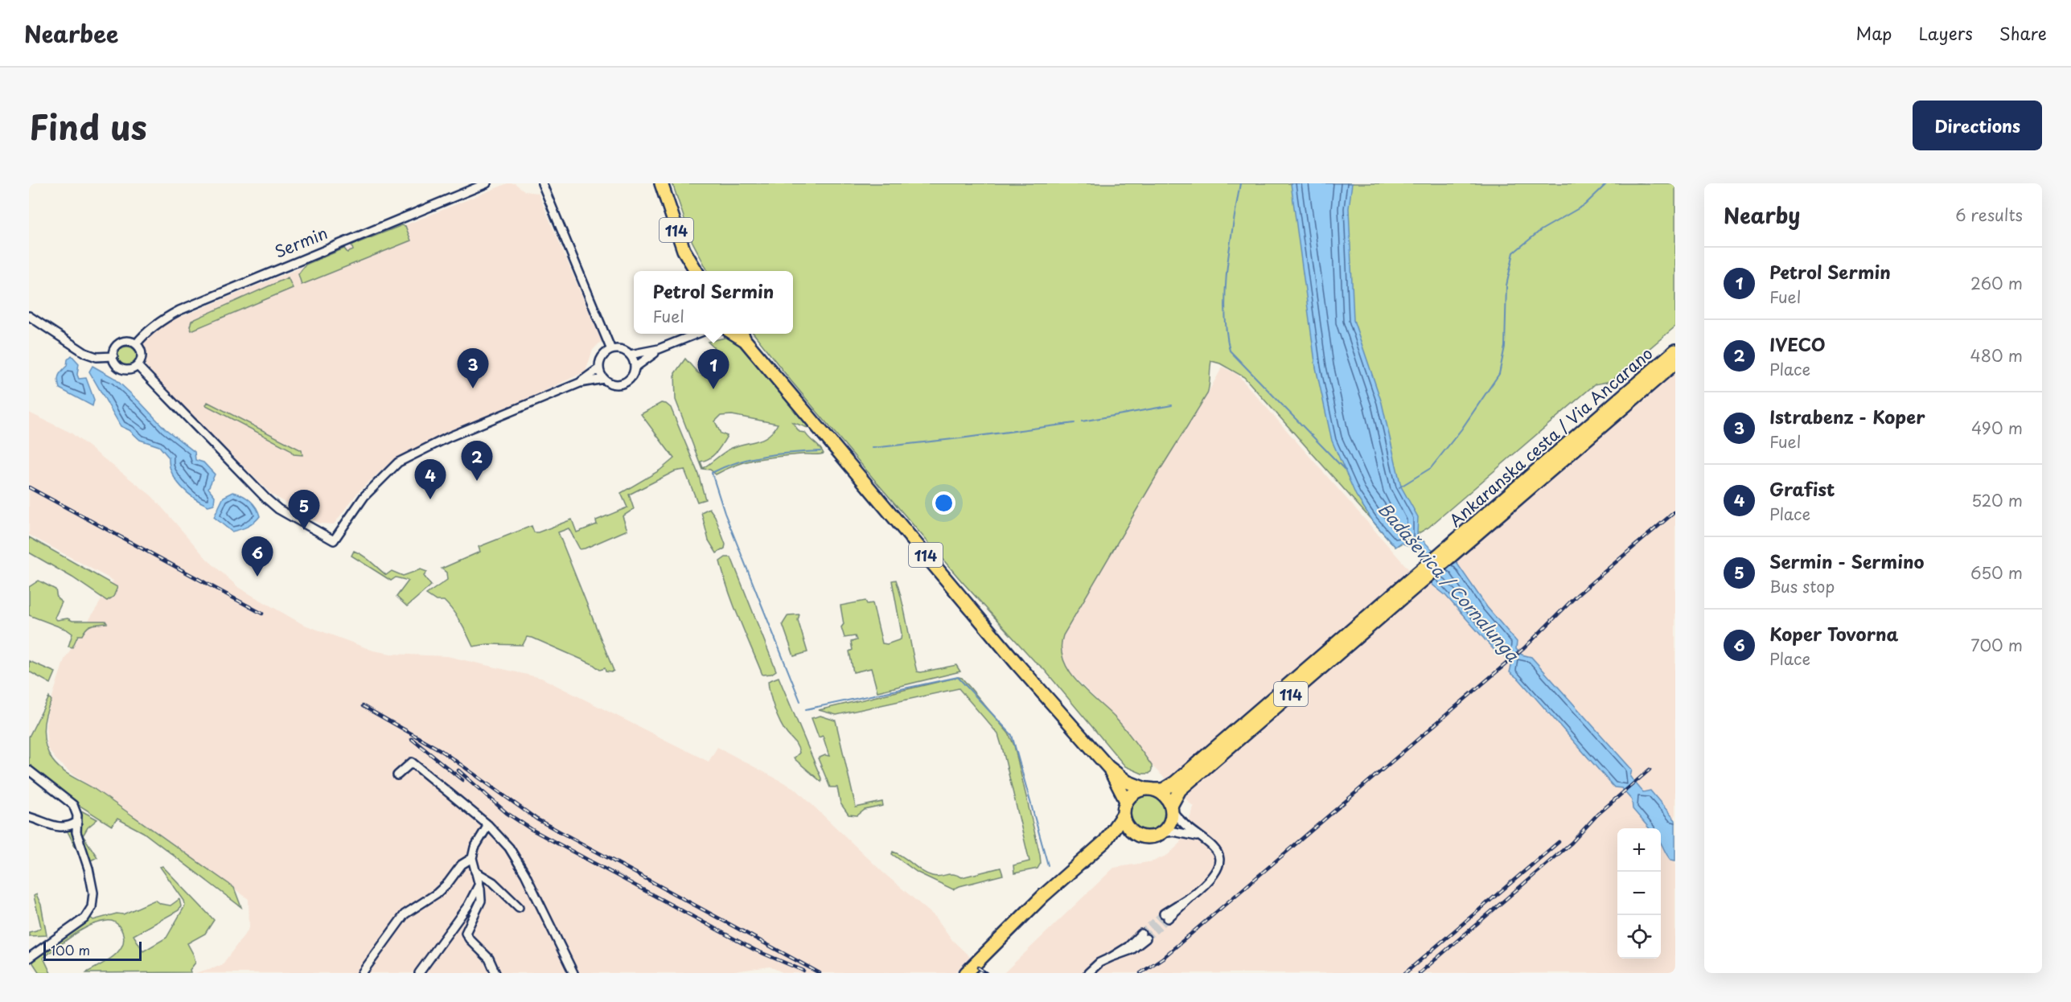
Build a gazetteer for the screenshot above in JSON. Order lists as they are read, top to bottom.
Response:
{
  "streets": {
    "main road": ["114", "Ankaranska cesta / Via Ancarano"],
    "street": ["Sermin"]
  },
  "crossings": [
    ["114", "Ankaranska cesta / Via Ancarano"]
  ],
  "water": ["Badaševica / Cornalunga"],
  "scale_bar": "100 m",
  "page": {
    "header": "Nearbee",
    "nav": ["Map", "Layers", "Share"],
    "title": "Find us",
    "buttons": "Directions",
    "heading": ["Nearby", "6 results"],
    "list": [
      {
        "mark": "1",
        "name": "Petrol Sermin",
        "note": "Fuel",
        "value": "260 m"
      },
      {
        "mark": "2",
        "name": "IVECO",
        "note": "Place",
        "value": "480 m"
      },
      {
        "mark": "3",
        "name": "Istrabenz - Koper",
        "note": "Fuel",
        "value": "490 m"
      },
      {
        "mark": "4",
        "name": "Grafist",
        "note": "Place",
        "value": "520 m"
      },
      {
        "mark": "5",
        "name": "Sermin - Sermino",
        "note": "Bus stop",
        "value": "650 m"
      },
      {
        "mark": "6",
        "name": "Koper Tovorna",
        "note": "Place",
        "value": "700 m"
      }
    ],
    "popup": ["Petrol Sermin", "Fuel"],
    "pins": [
      "3",
      "1",
      "2",
      "4",
      "5",
      "6"
    ],
    "map_buttons": ["+", "−"],
    "scale": "100 m"
  }
}
